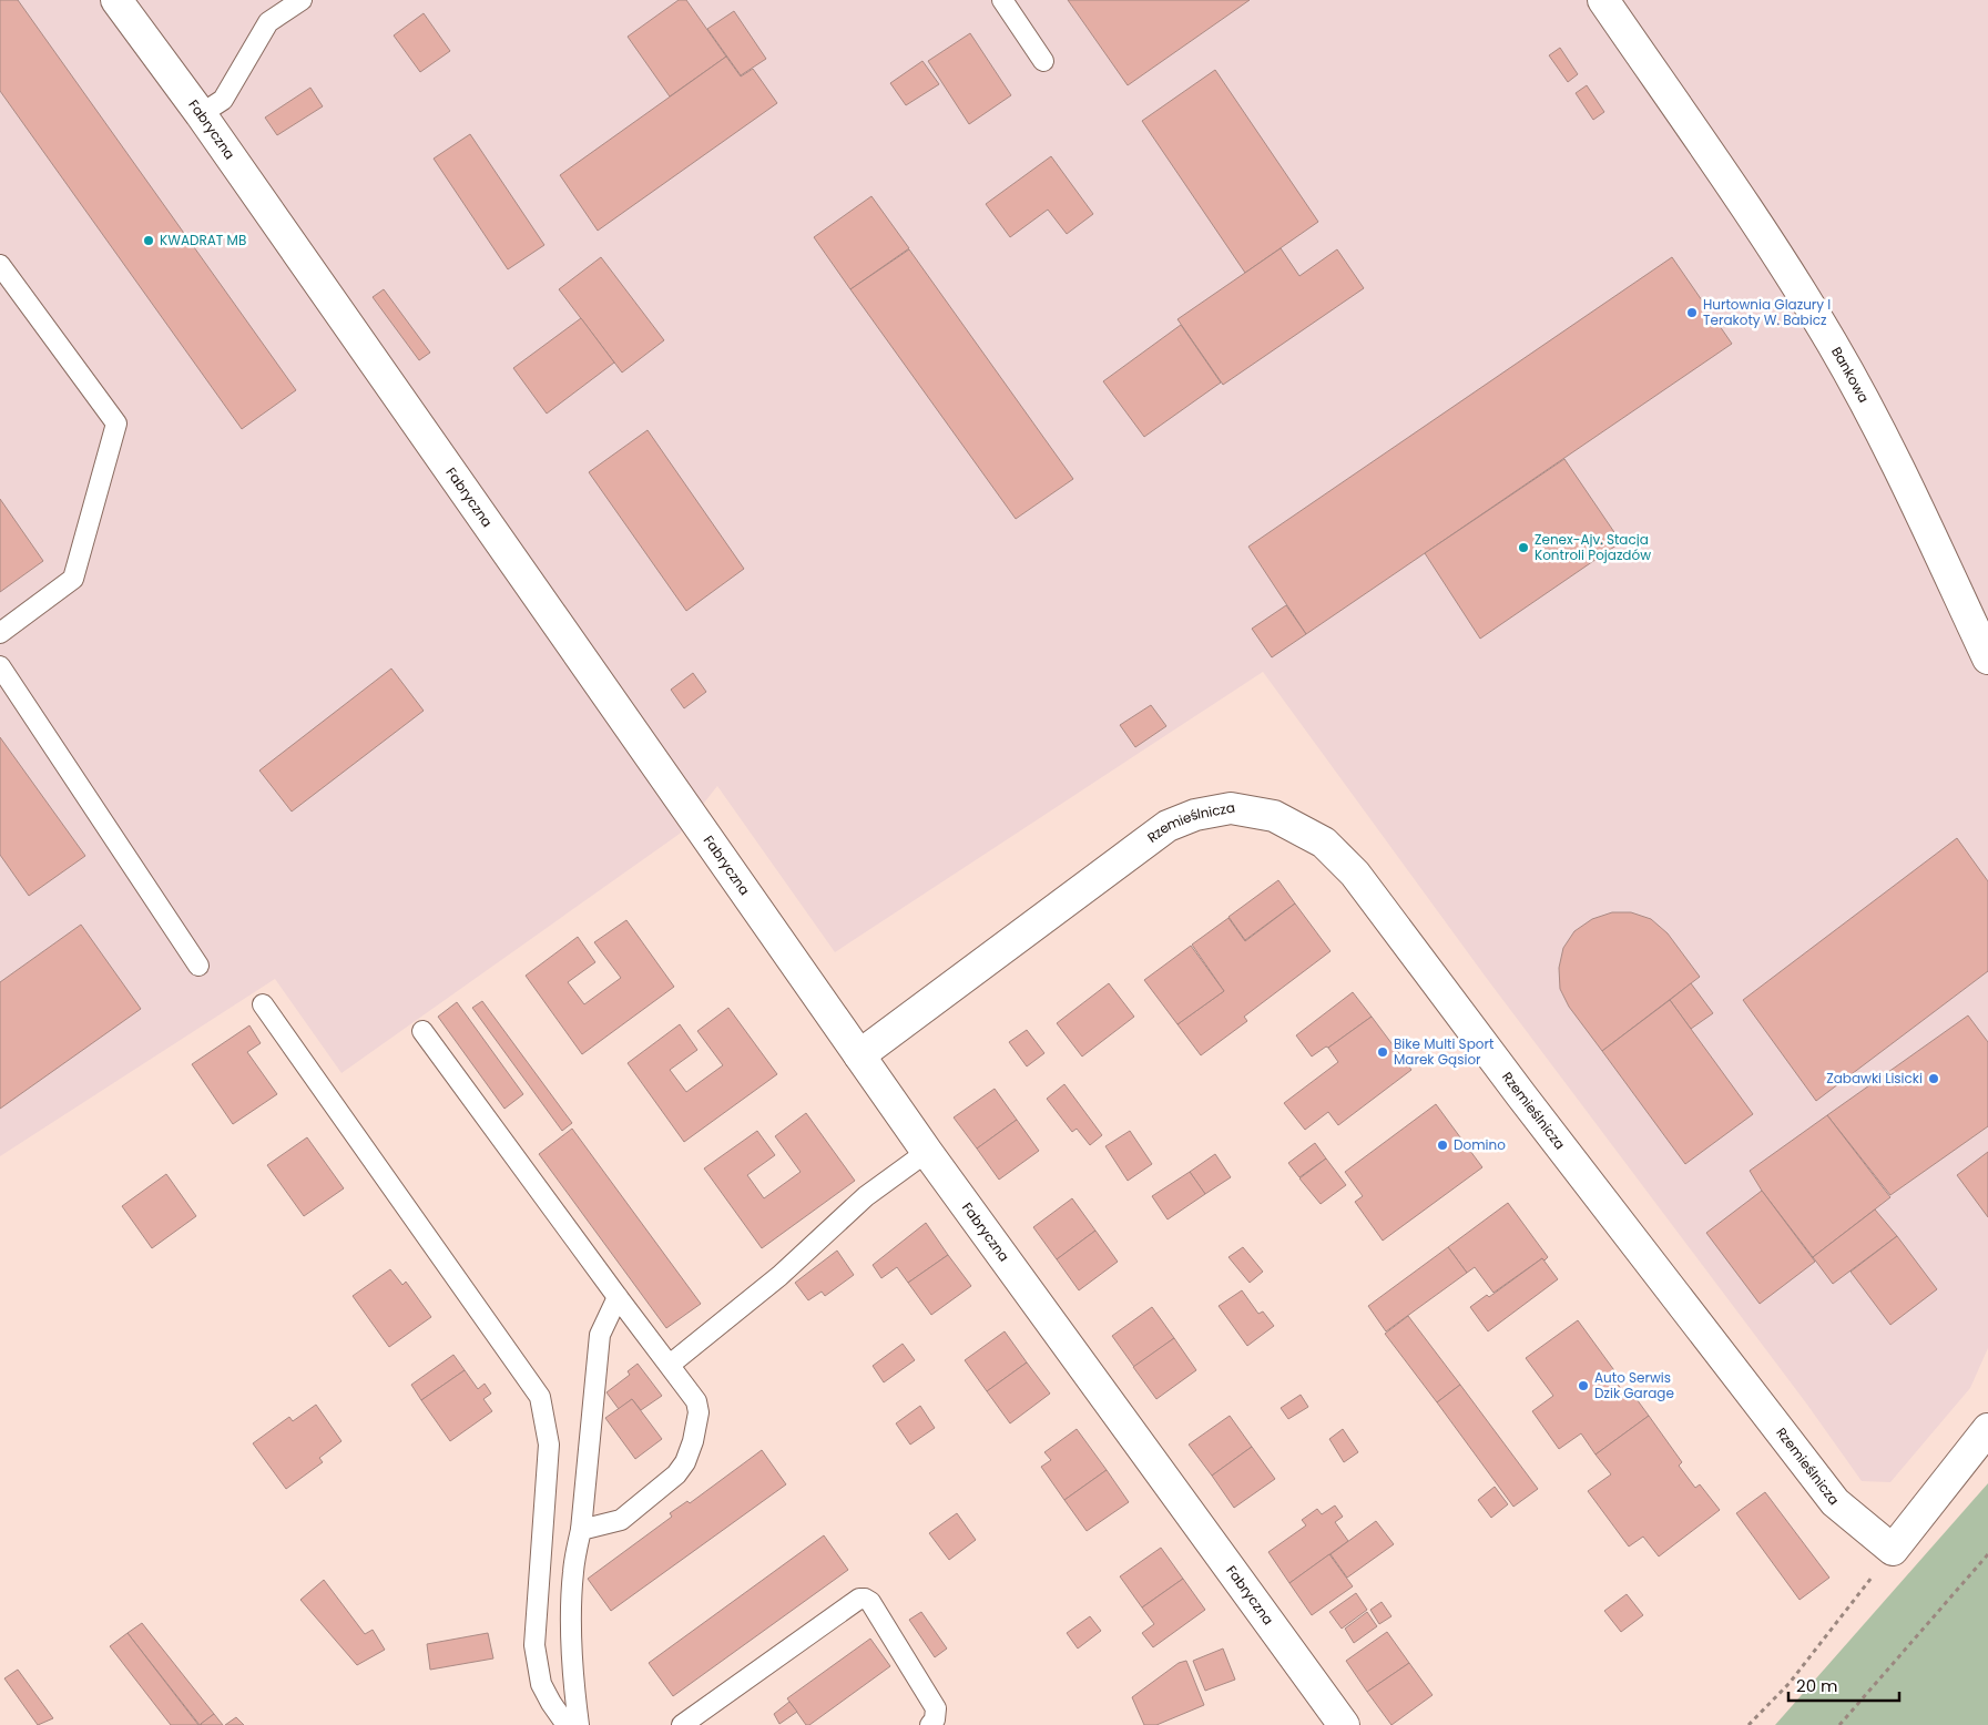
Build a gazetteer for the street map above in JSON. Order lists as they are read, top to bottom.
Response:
{
  "streets": {
    "street": ["Fabryczna", "Bankowa", "Rzemieślnicza"]
  },
  "crossings": [
    ["Fabryczna", "Rzemieślnicza"]
  ],
  "places": [
    "KWADRAT MB",
    "Hurtownia Glazury I Terakoty W. Babicz",
    "Zenex-Ajv. Stacja Kontroli Pojazdów",
    "Bike Multi Sport Marek Gąsior",
    "Zabawki Lisicki",
    "Domino",
    "Auto Serwis Dzik Garage"
  ],
  "scale_bar": "20 m"
}
